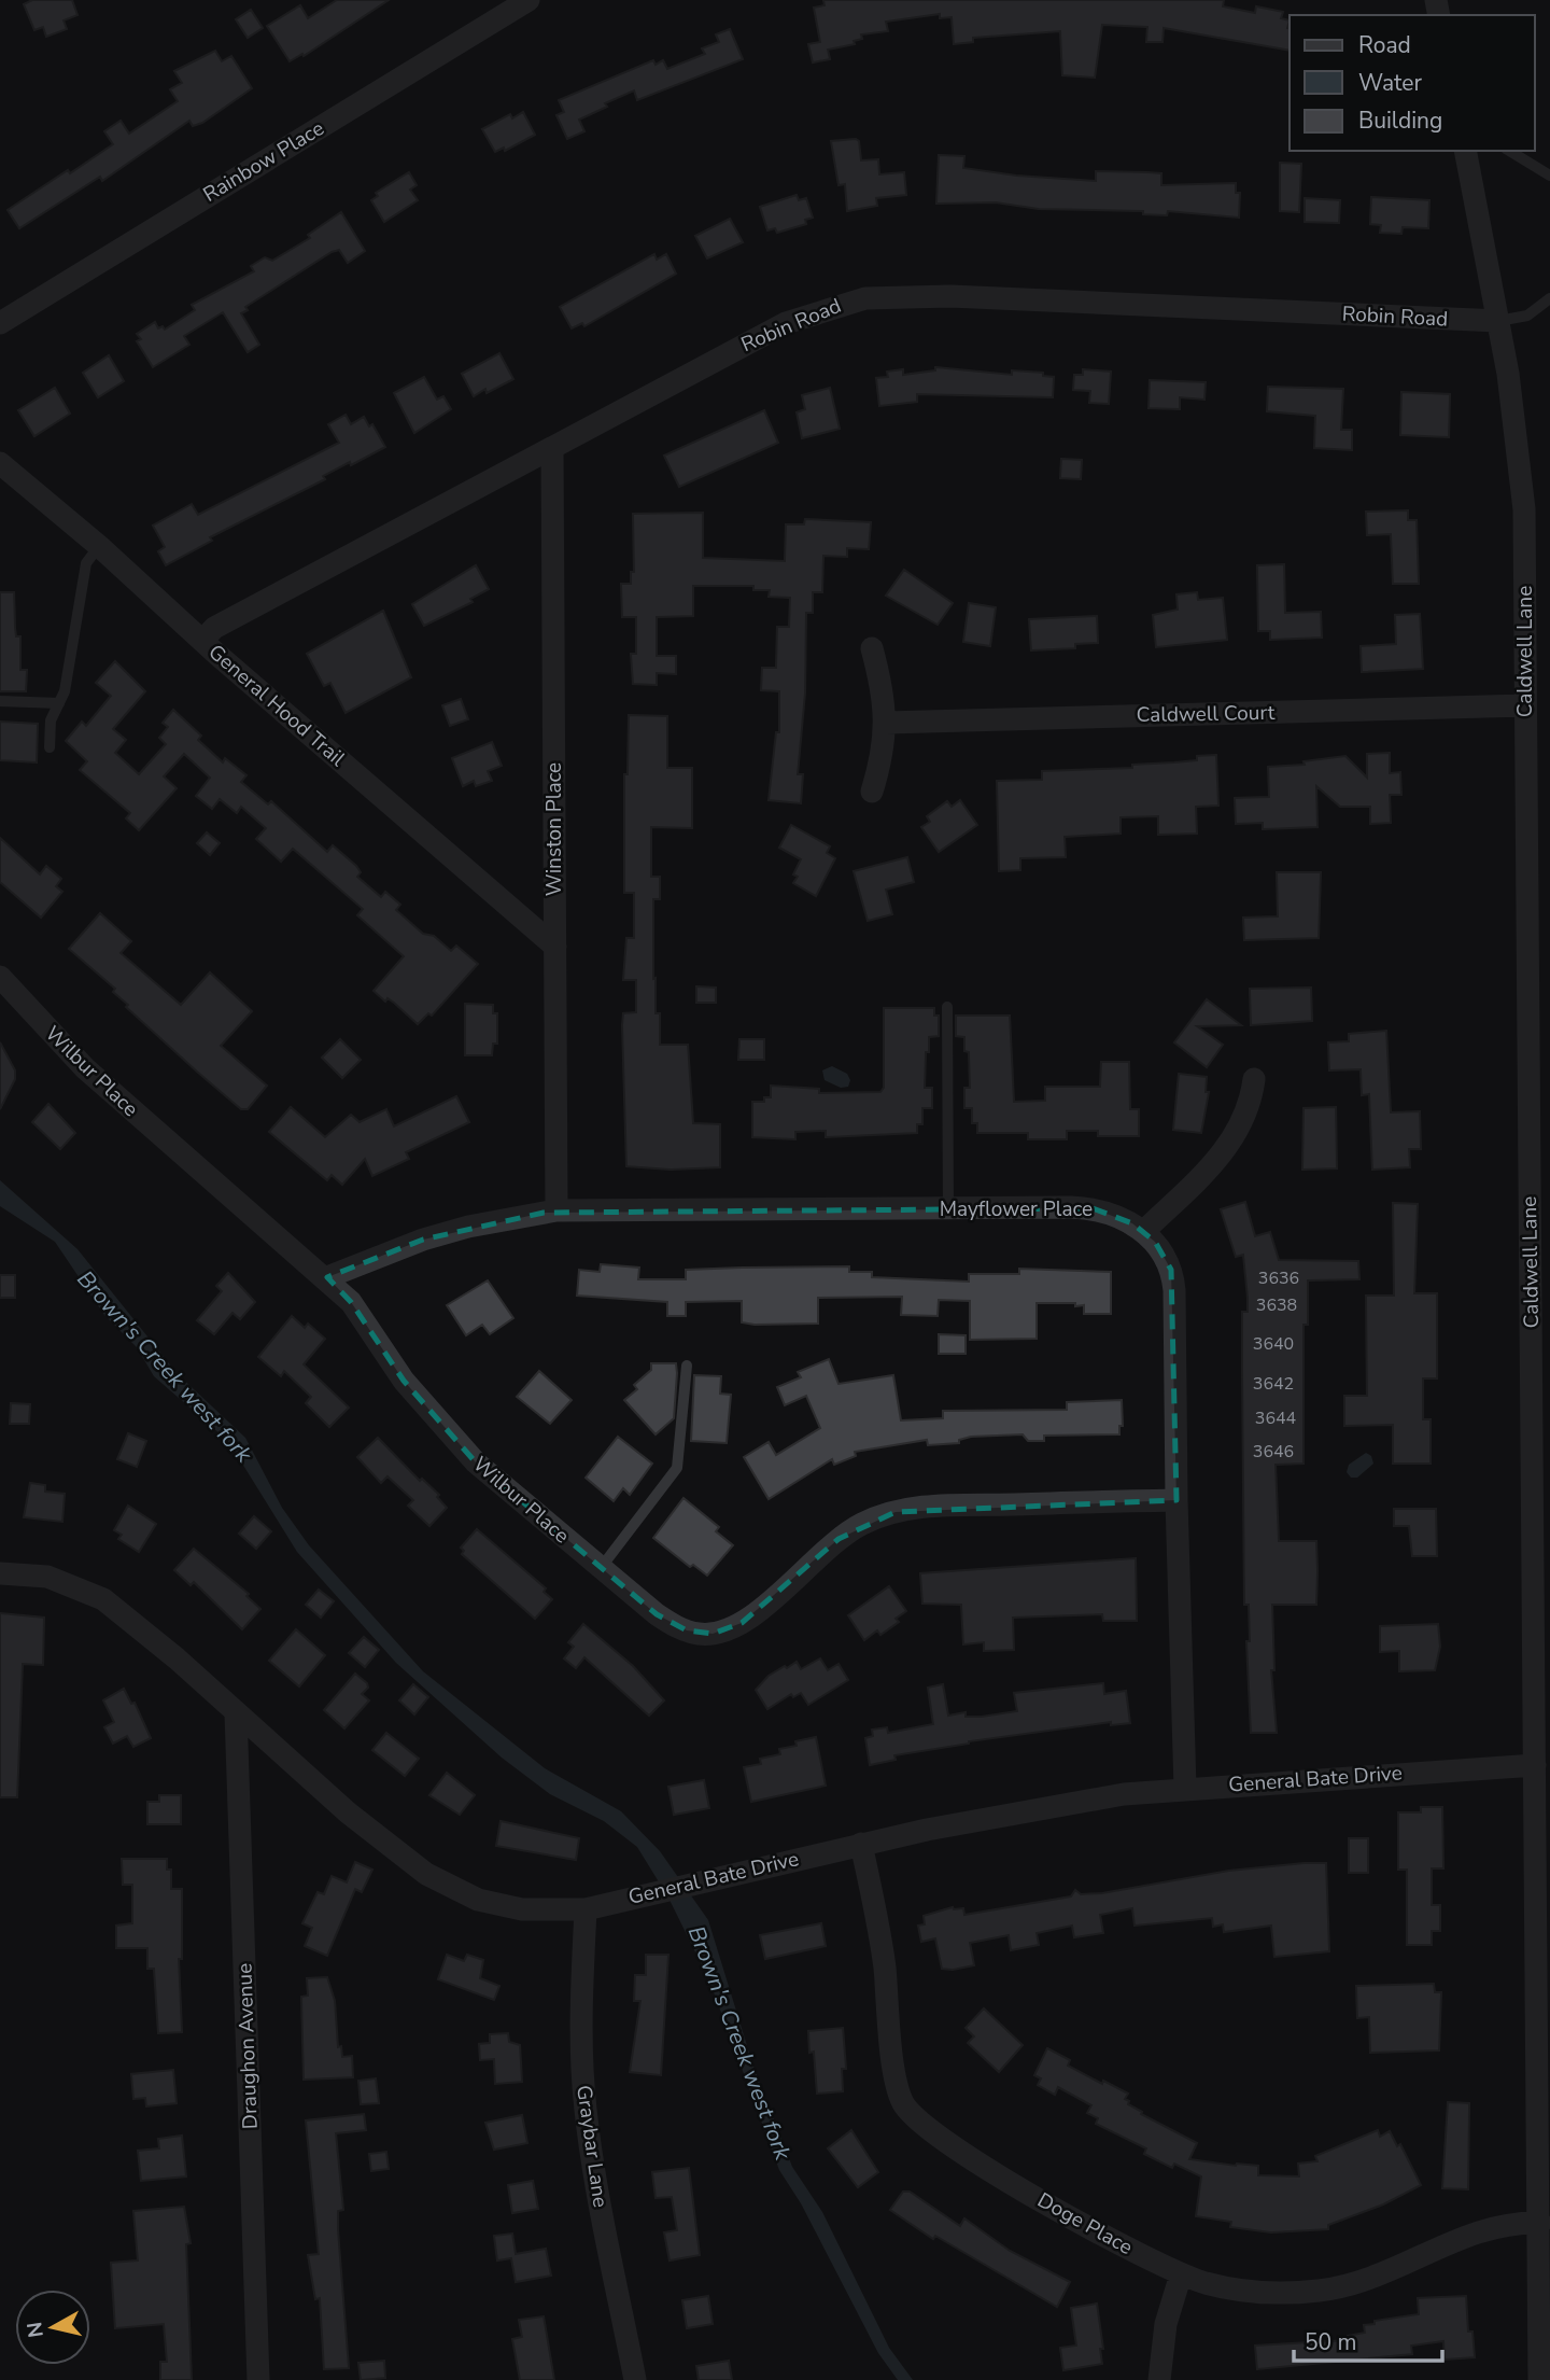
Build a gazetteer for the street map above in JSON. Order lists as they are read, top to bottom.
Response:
{
  "streets": {
    "street": [
      "Rainbow Place",
      "Robin Road",
      "Caldwell Lane",
      "General Hood Trail",
      "Caldwell Court",
      "Winston Place",
      "Wilbur Place",
      "Mayflower Place",
      "General Bate Drive",
      "Draughon Avenue",
      "Graybar Lane",
      "Doge Place"
    ]
  },
  "crossings": [
    ["Robin Road", "Caldwell Lane"],
    ["Robin Road", "General Hood Trail"],
    ["Robin Road", "Winston Place"],
    ["Caldwell Lane", "Caldwell Court"],
    ["Caldwell Lane", "General Bate Drive"],
    ["Caldwell Lane", "Doge Place"],
    ["General Hood Trail", "Winston Place"],
    ["Winston Place", "Mayflower Place"],
    ["Wilbur Place", "Mayflower Place"],
    ["Mayflower Place", "General Bate Drive"],
    ["General Bate Drive", "Draughon Avenue"],
    ["General Bate Drive", "Graybar Lane"],
    ["General Bate Drive", "Doge Place"]
  ],
  "water": ["Brown's Creek west fork"],
  "house_numbers": [
    "3636",
    "3638",
    "3640",
    "3642",
    "3644",
    "3646"
  ],
  "legend": ["Road", "Water", "Building"],
  "scale_bar": "50 m",
  "north": "left"
}
